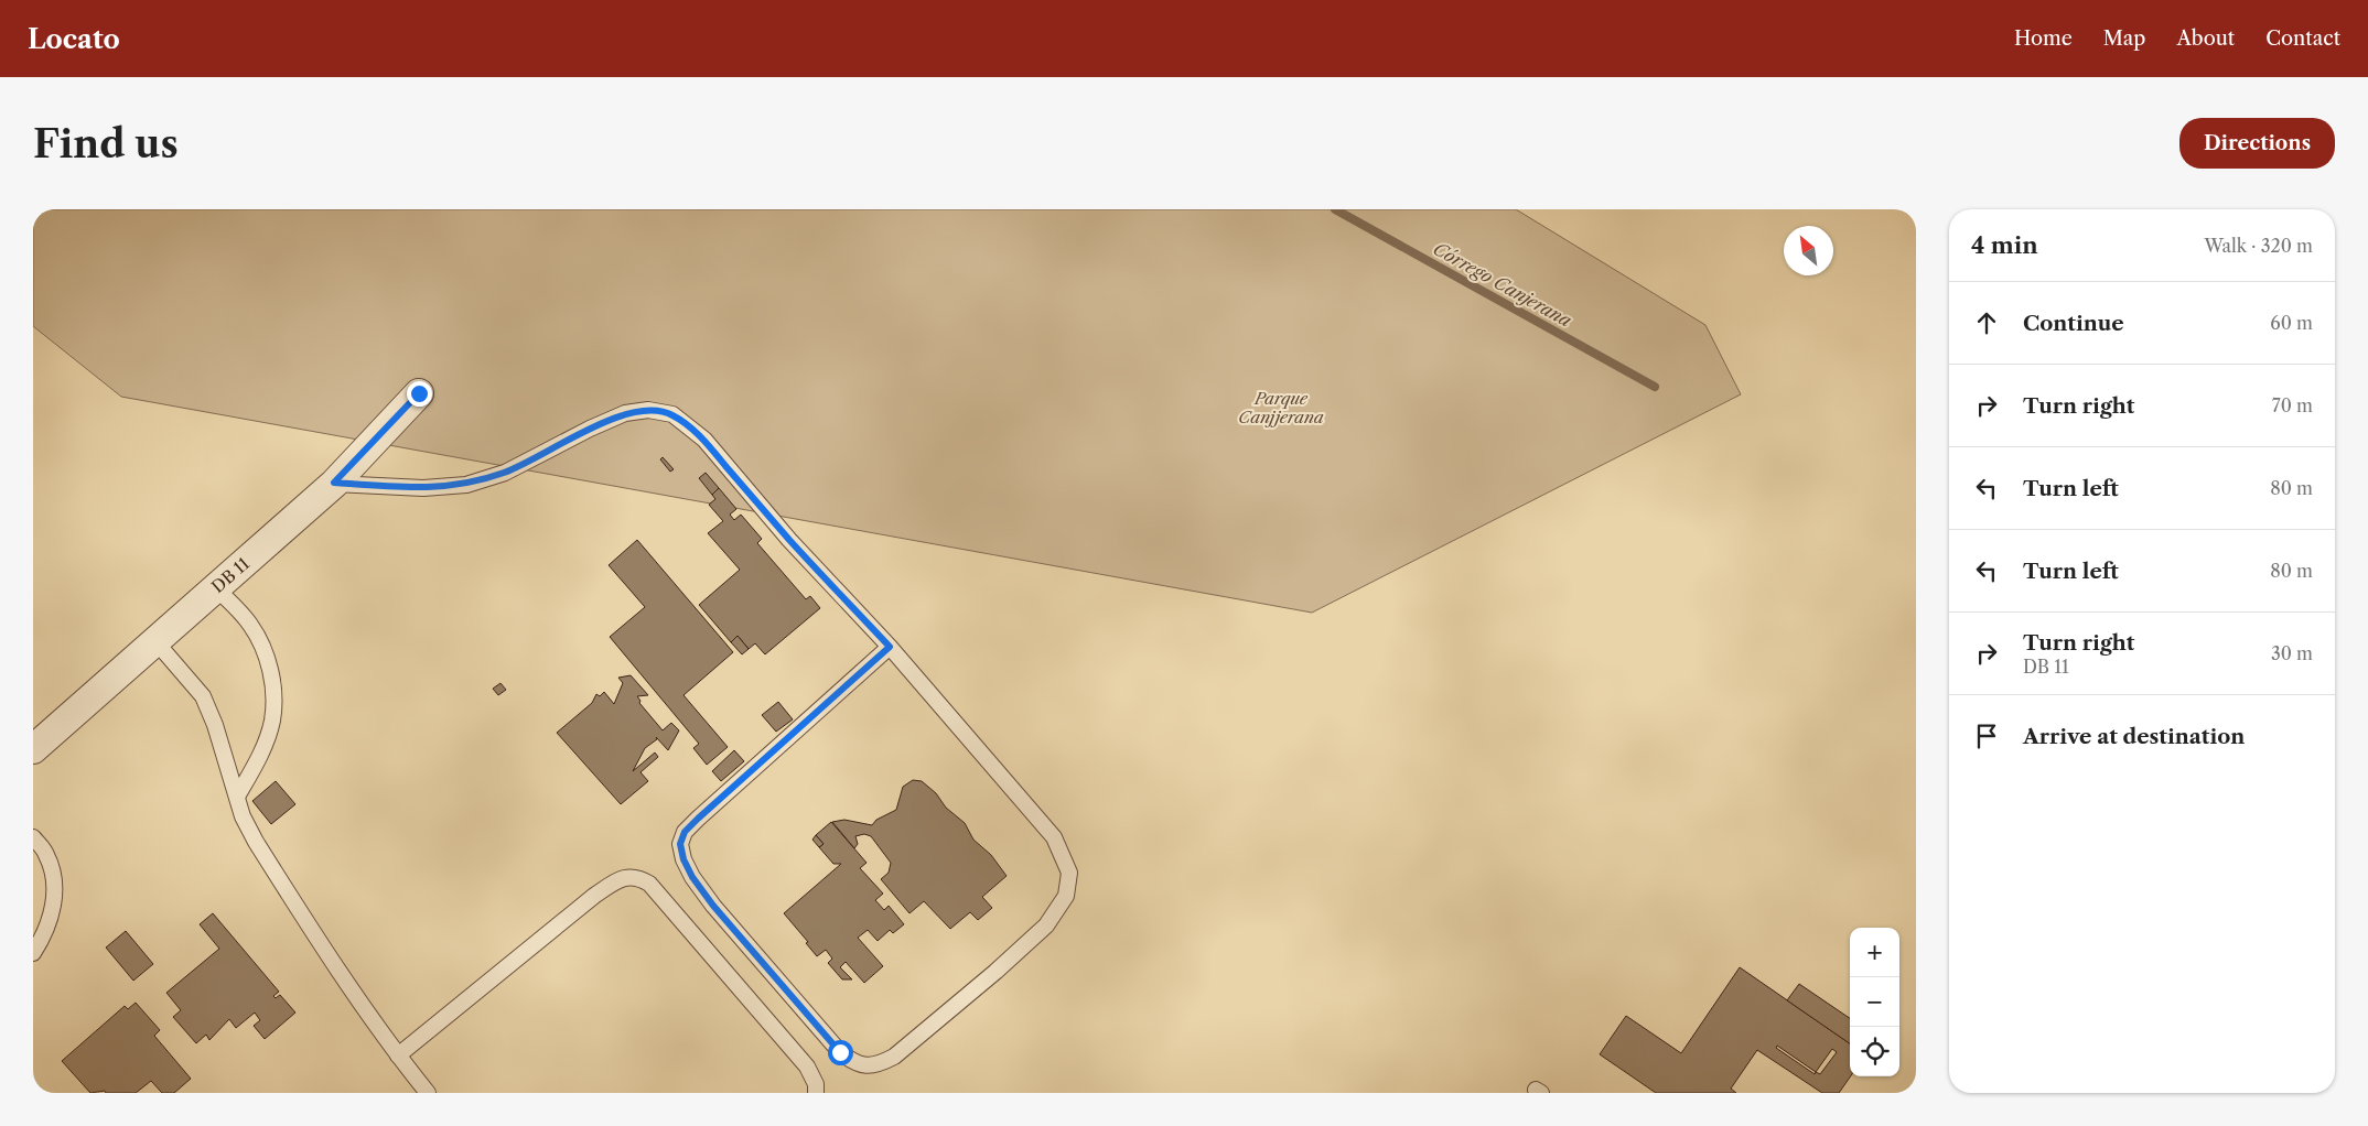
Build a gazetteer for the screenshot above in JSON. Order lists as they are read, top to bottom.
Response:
{
  "streets": {
    "street": ["DB 11"]
  },
  "water": ["Córrego Canjerana"],
  "parks": ["Parque Canjjerana"],
  "north": "top left",
  "page": {
    "header": "Locato",
    "nav": [
      "Home",
      "Map",
      "About",
      "Contact"
    ],
    "buttons": "Directions",
    "title": "Find us",
    "heading": ["4 min", "Walk · 320 m"],
    "list": [
      ["Continue", "60 m"],
      ["Turn right", "70 m"],
      ["Turn left", "80 m"],
      ["Turn left", "80 m"],
      ["Turn right", "DB 11", "30 m"],
      "Arrive at destination"
    ],
    "map_buttons": ["+", "−"]
  }
}
